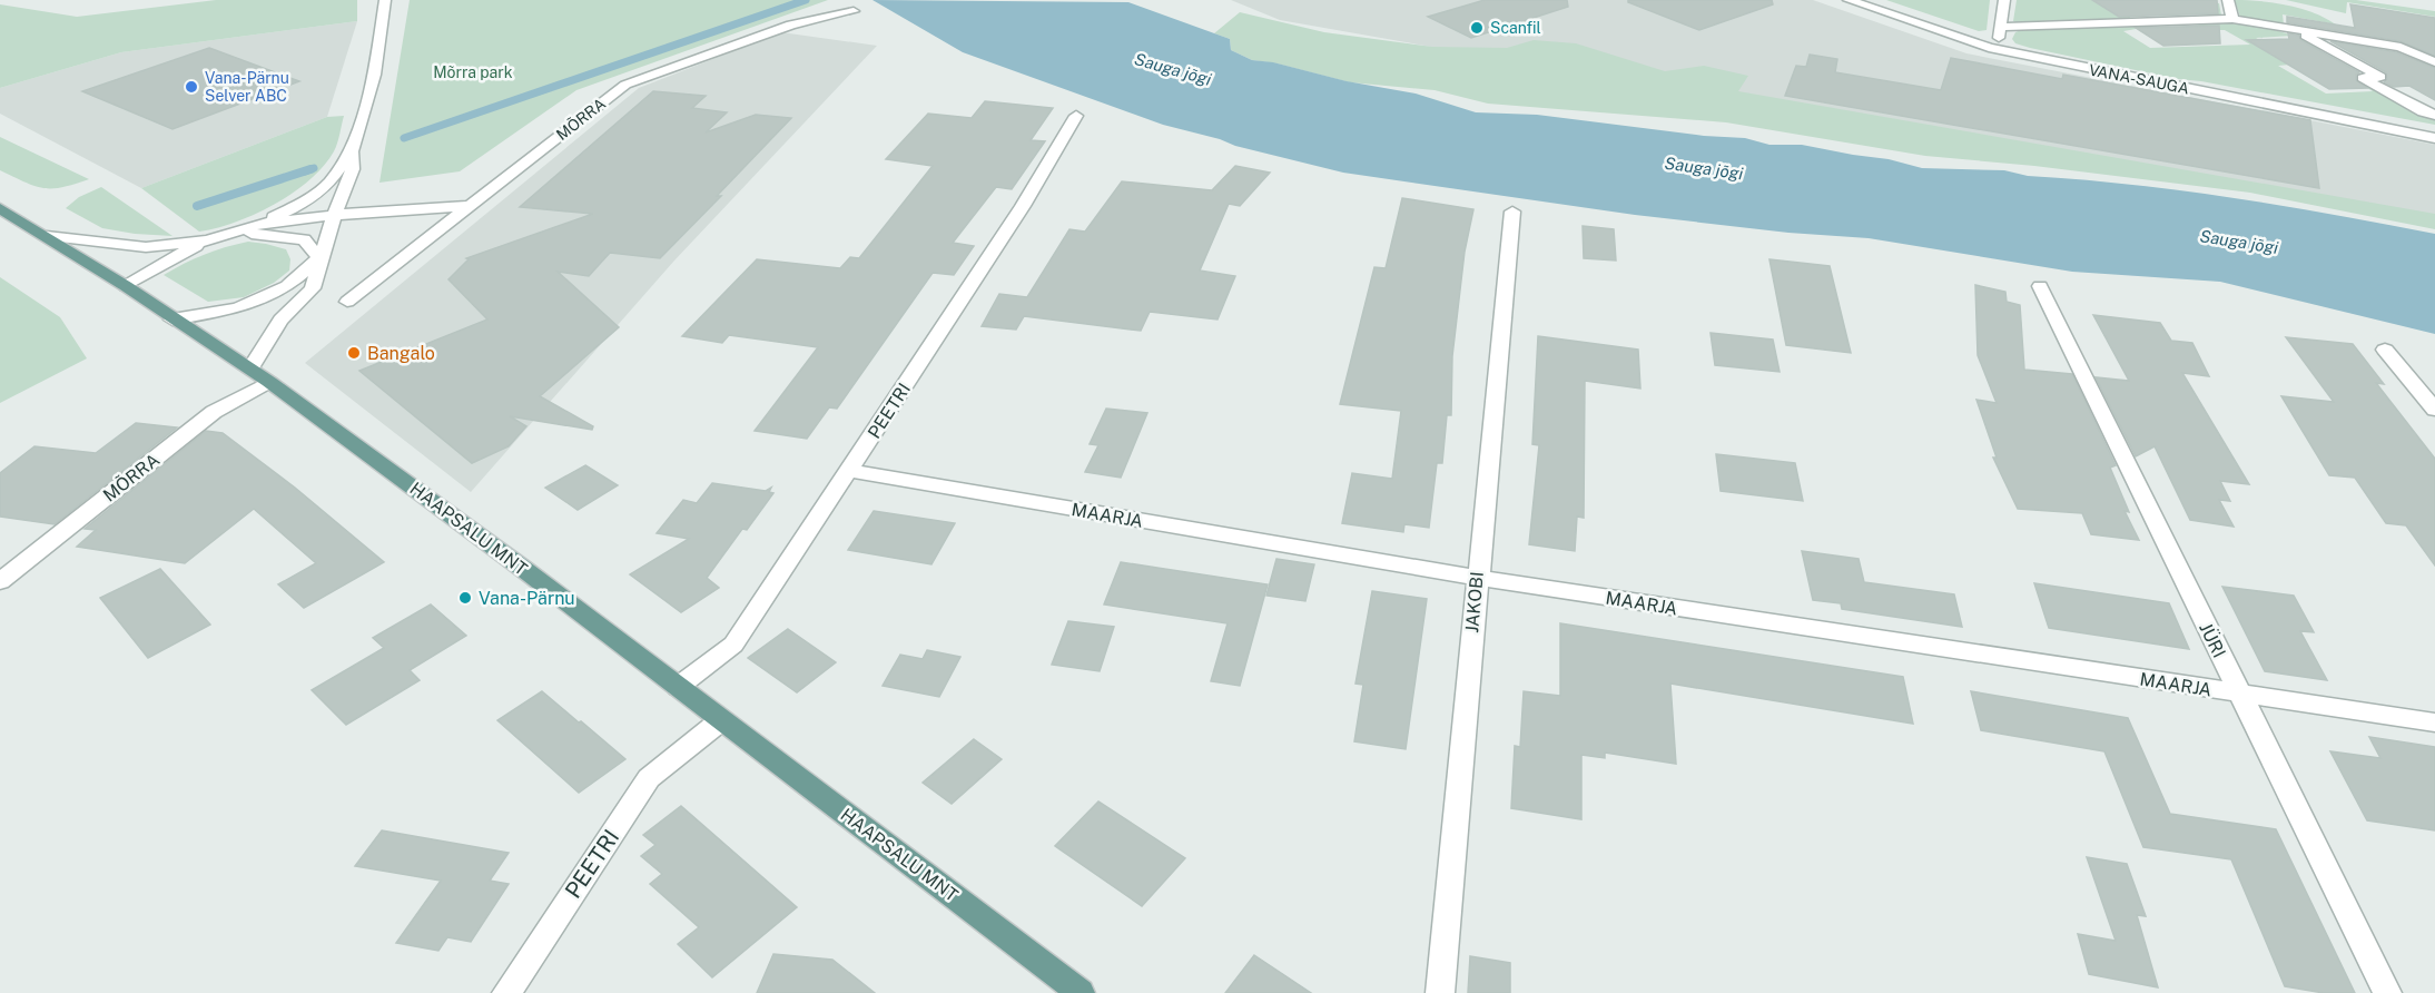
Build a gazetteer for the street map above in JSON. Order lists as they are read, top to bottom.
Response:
{
  "streets": {
    "main road": ["HAAPSALU MNT"],
    "street": [
      "VANA-SAUGA",
      "MÕRRA",
      "PEETRI",
      "MAARJA",
      "JAKOBI",
      "JÜRI"
    ]
  },
  "crossings": [
    ["MÕRRA", "HAAPSALU MNT"],
    ["PEETRI", "MAARJA"],
    ["PEETRI", "HAAPSALU MNT"],
    ["MAARJA", "JAKOBI"],
    ["MAARJA", "JÜRI"]
  ],
  "water": ["Sauga jõgi"],
  "parks": ["Mõrra park"],
  "places": [
    "Scanfil",
    "Vana-Pärnu Selver ABC",
    "Bangalo",
    "Vana-Pärnu"
  ]
}
